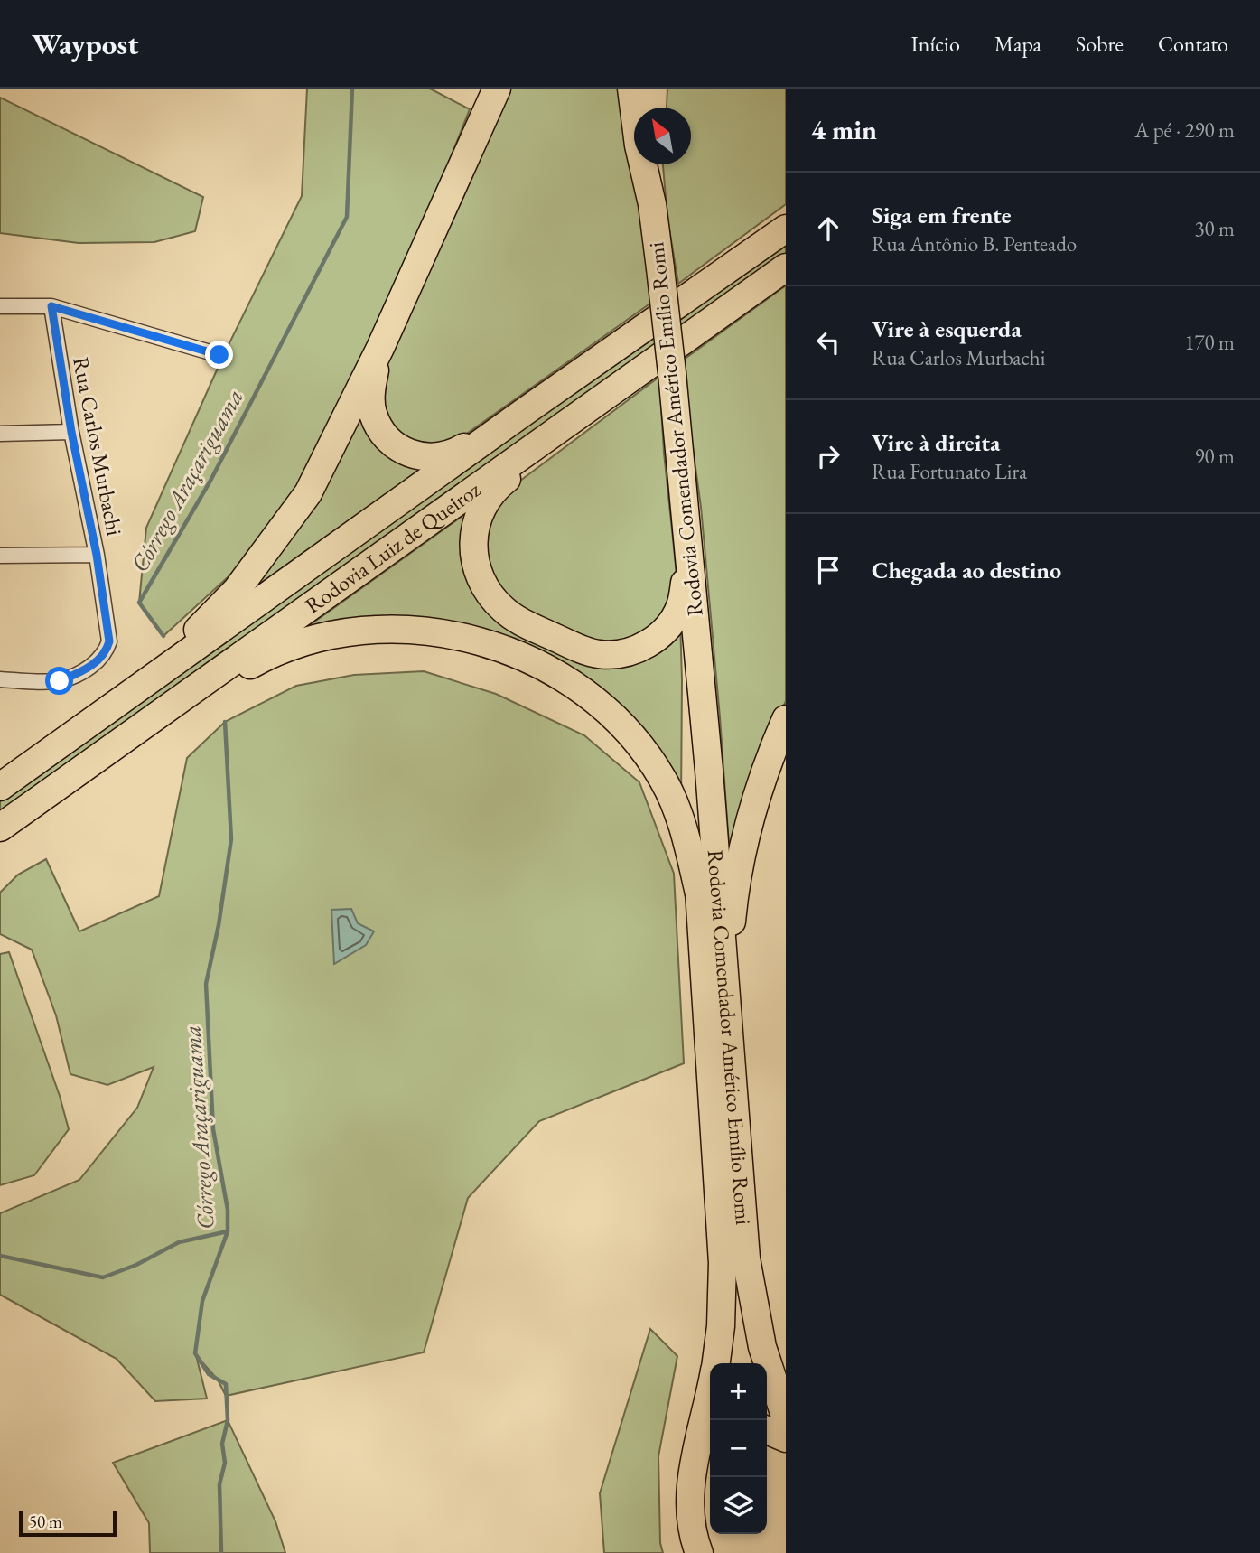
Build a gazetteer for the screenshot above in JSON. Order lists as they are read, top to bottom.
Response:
{
  "streets": {
    "highway": ["Rodovia Comendador Américo Emílio Romi", "Rodovia Luiz de Queiroz"],
    "street": ["Rua Carlos Murbachi"]
  },
  "crossings": [
    ["Rodovia Comendador Américo Emílio Romi", "Rodovia Luiz de Queiroz"]
  ],
  "water": ["Córrego Araçariguama"],
  "scale_bar": "50 m",
  "north": "top left",
  "page": {
    "header": "Waypost",
    "nav": [
      "Início",
      "Mapa",
      "Sobre",
      "Contato"
    ],
    "heading": ["4 min", "A pé · 290 m"],
    "list": [
      ["Siga em frente", "Rua Antônio B. Penteado", "30 m"],
      ["Vire à esquerda", "Rua Carlos Murbachi", "170 m"],
      ["Vire à direita", "Rua Fortunato Lira", "90 m"],
      "Chegada ao destino"
    ],
    "map_buttons": ["+", "−"],
    "scale": "50 m"
  }
}
